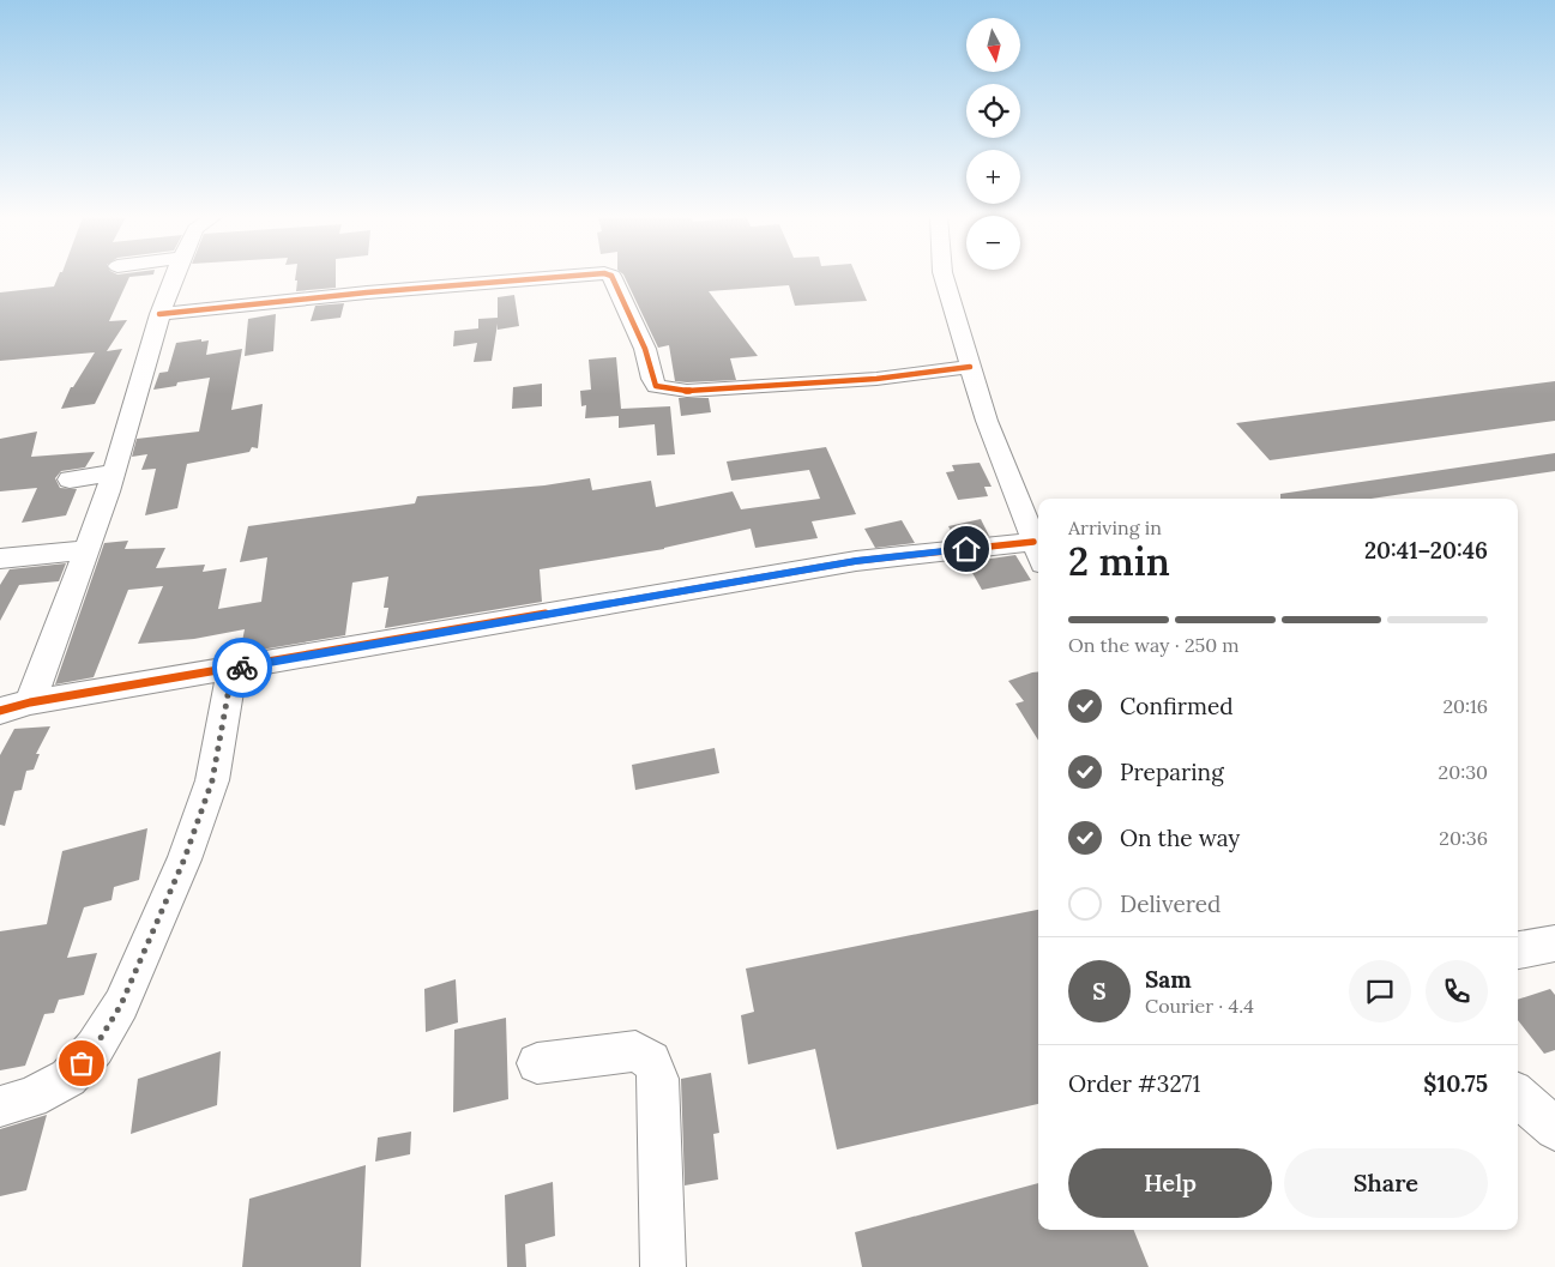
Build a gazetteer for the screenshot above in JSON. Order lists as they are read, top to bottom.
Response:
{
  "north": "bottom",
  "page": {
    "map_buttons": ["+", "−"],
    "heading": ["2 min", "Arriving in", "20:41–20:46"],
    "panel": [
      "Sam",
      "Courier · 4.4",
      "Order #3271",
      "$10.75"
    ],
    "bar": "On the way · 250 m",
    "list": [
      ["Confirmed", "20:16"],
      ["Preparing", "20:30"],
      ["On the way", "20:36"],
      "Delivered"
    ],
    "round": "S",
    "buttons": ["Help", "Share"]
  }
}
